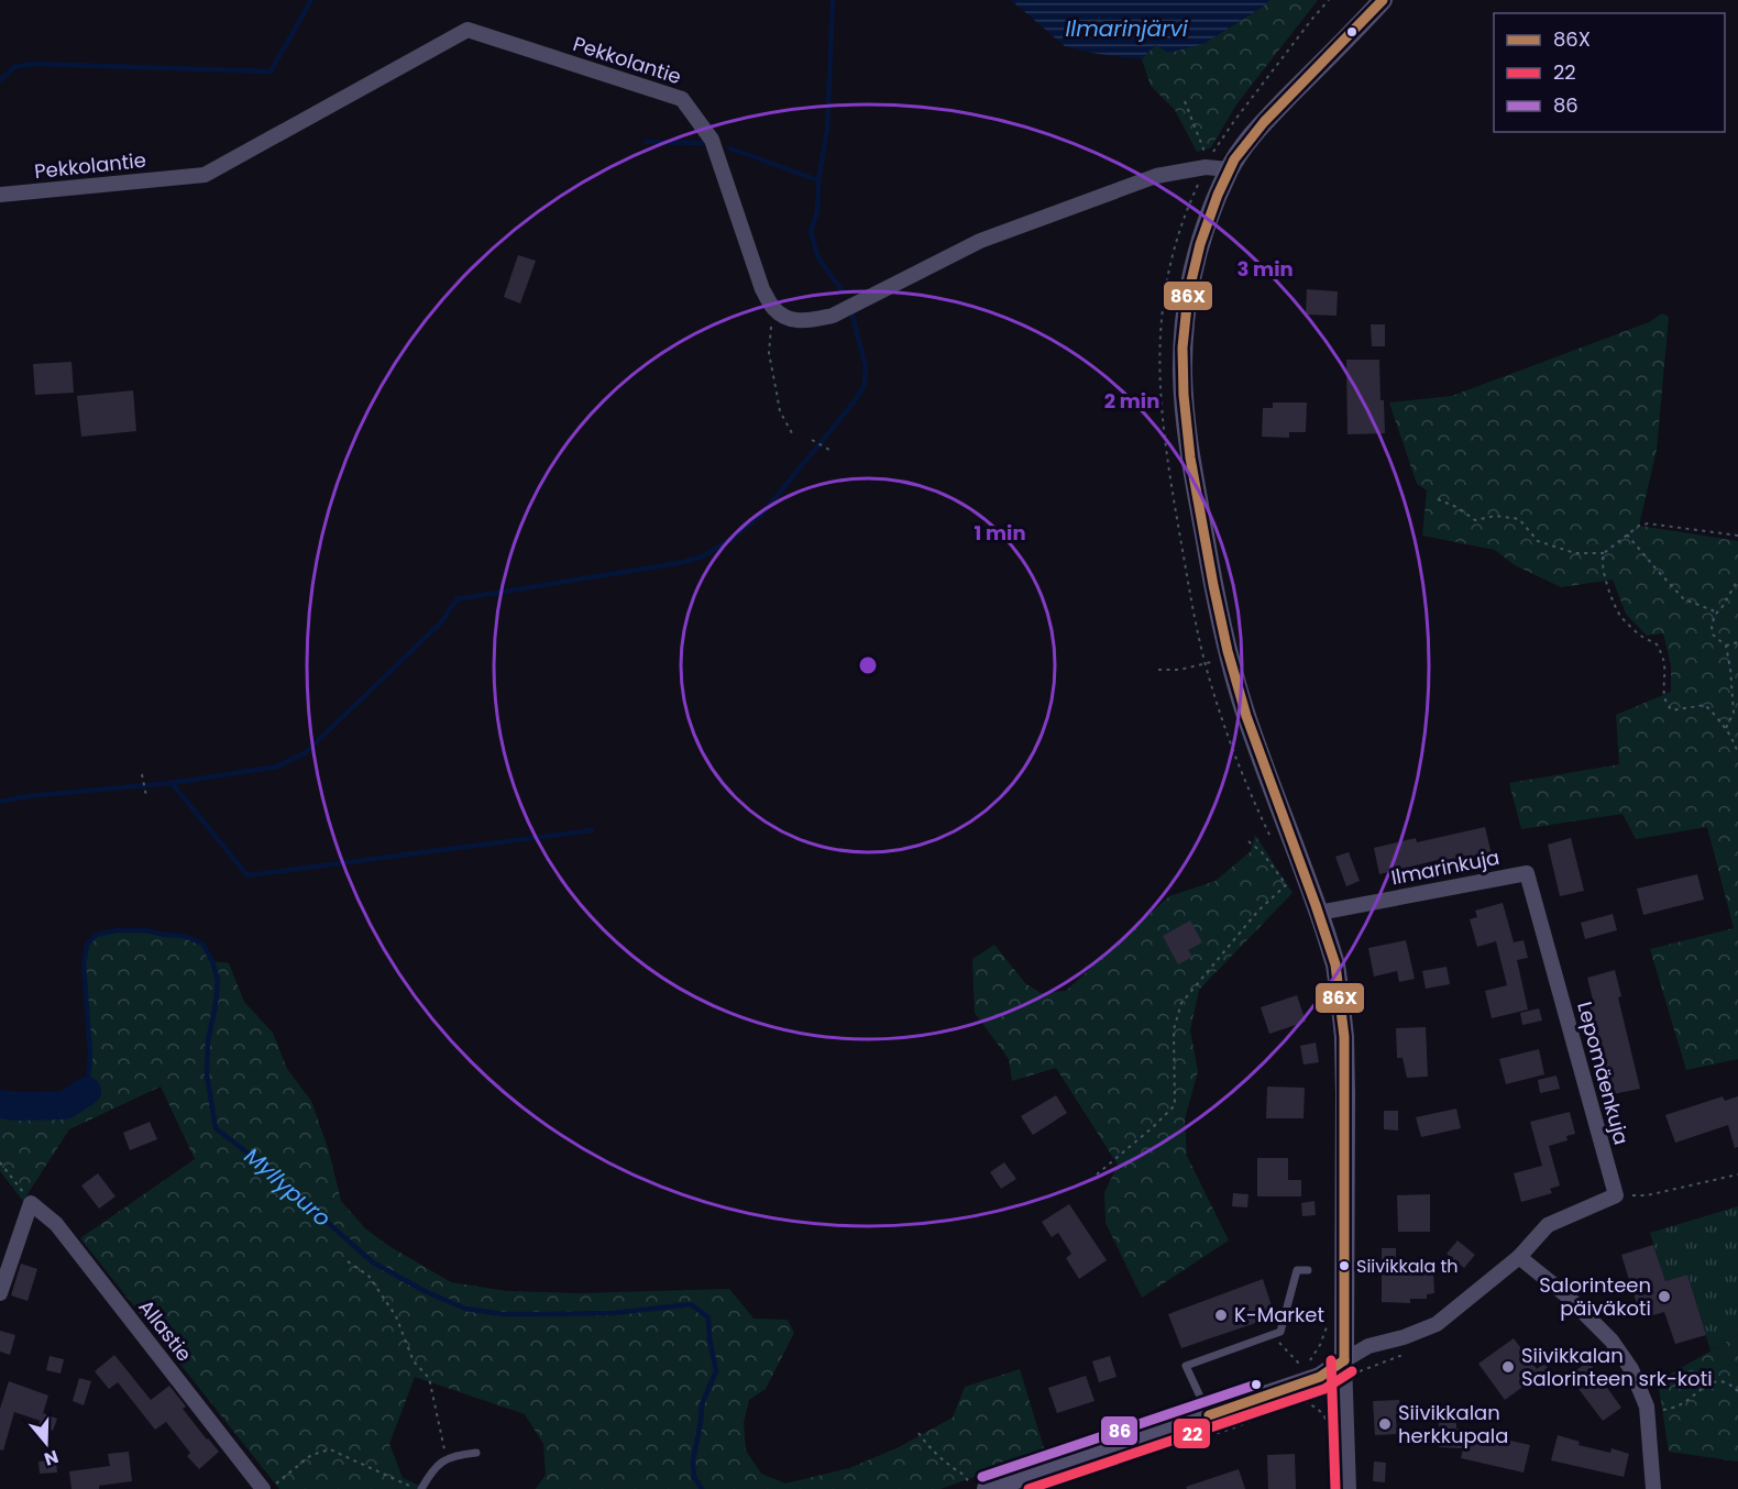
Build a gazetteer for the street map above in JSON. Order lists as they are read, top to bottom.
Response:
{
  "streets": {
    "street": [
      "Pekkolantie",
      "Ilmarinkuja",
      "Lepomäenkuja",
      "Allastie"
    ]
  },
  "crossings": [
    ["Ilmarinkuja", "Lepomäenkuja"]
  ],
  "water": ["Ilmarinjärvi", "Myllypuro"],
  "places": [
    "Siivikkala th",
    "Salorinteen päiväkoti",
    "K-Market",
    "Siivikkalan Salorinteen srk-koti",
    "Siivikkalan herkkupala"
  ],
  "lines": ["transit line 86X", "transit line 22", "transit line 86"],
  "legend": ["86X", "22", "86"],
  "north": "bottom",
  "rings": ["3 min", "2 min", "1 min"]
}
